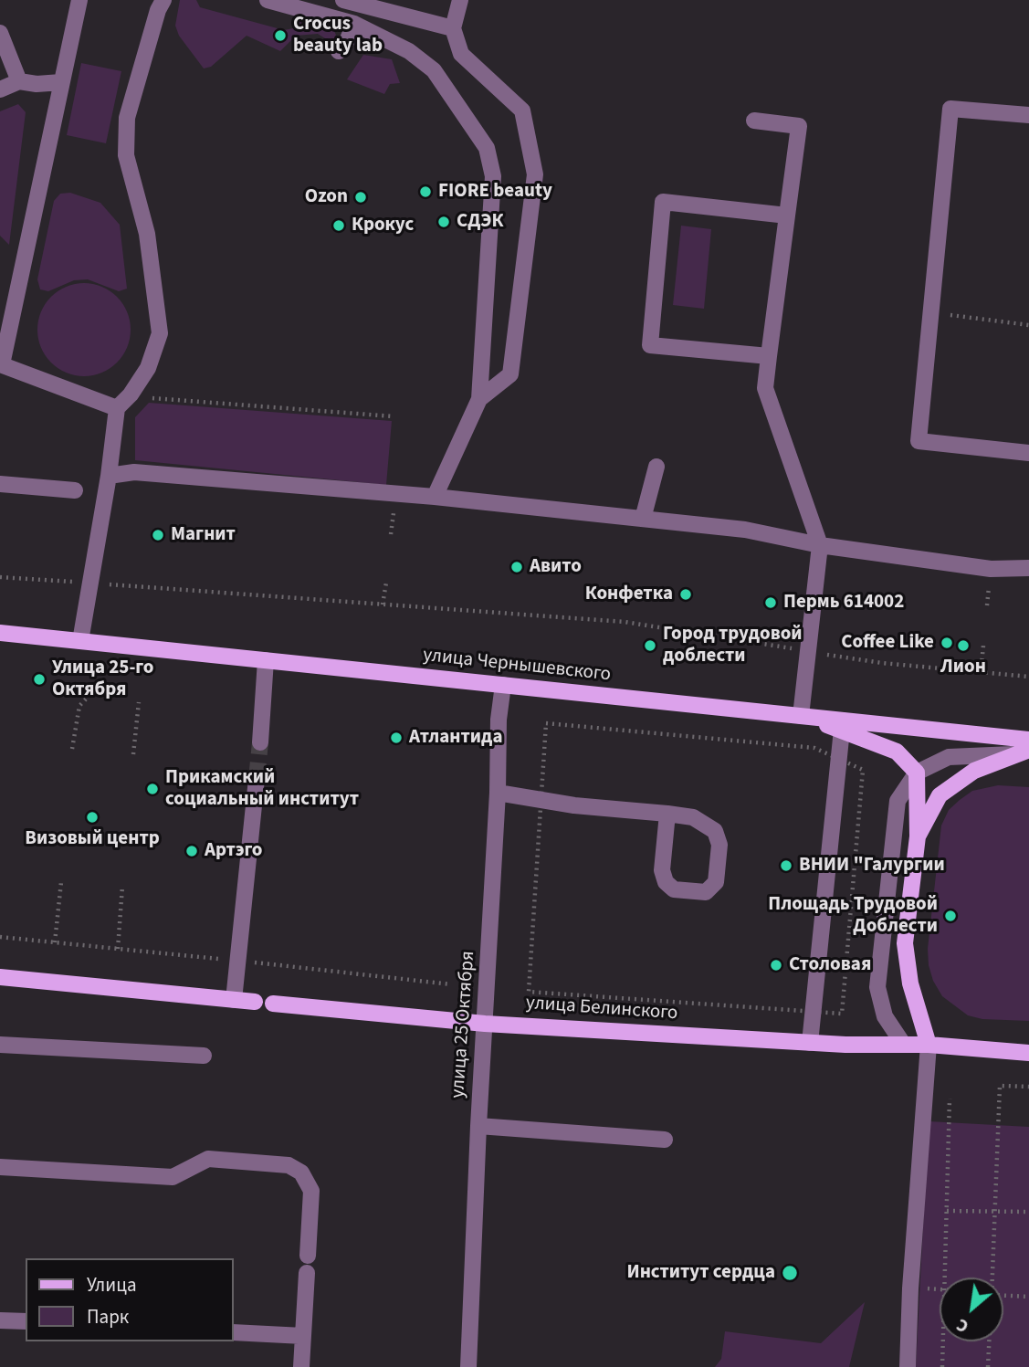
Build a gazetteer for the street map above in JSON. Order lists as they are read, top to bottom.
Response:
{
  "streets": {
    "main road": ["улица Чернышевского", "улица Белинского"],
    "street": ["улица 25 Октября"]
  },
  "crossings": [
    ["улица Чернышевского", "улица 25 Октября"],
    ["улица Белинского", "улица 25 Октября"]
  ],
  "places": [
    "Crocus beauty lab",
    "FIORE beauty",
    "Ozon",
    "СДЭК",
    "Крокус",
    "Магнит",
    "Авито",
    "Конфетка",
    "Пермь 614002",
    "Coffee Like",
    "Город трудовой доблести",
    "Лион",
    "Улица 25-го Октября",
    "Атлантида",
    "Прикамский социальный институт",
    "Визовый центр",
    "Артэго",
    "ВНИИ \"Галургии",
    "Площадь Трудовой Доблести",
    "Столовая",
    "Институт сердца"
  ],
  "legend": ["Улица", "Парк"],
  "north": "bottom left"
}
